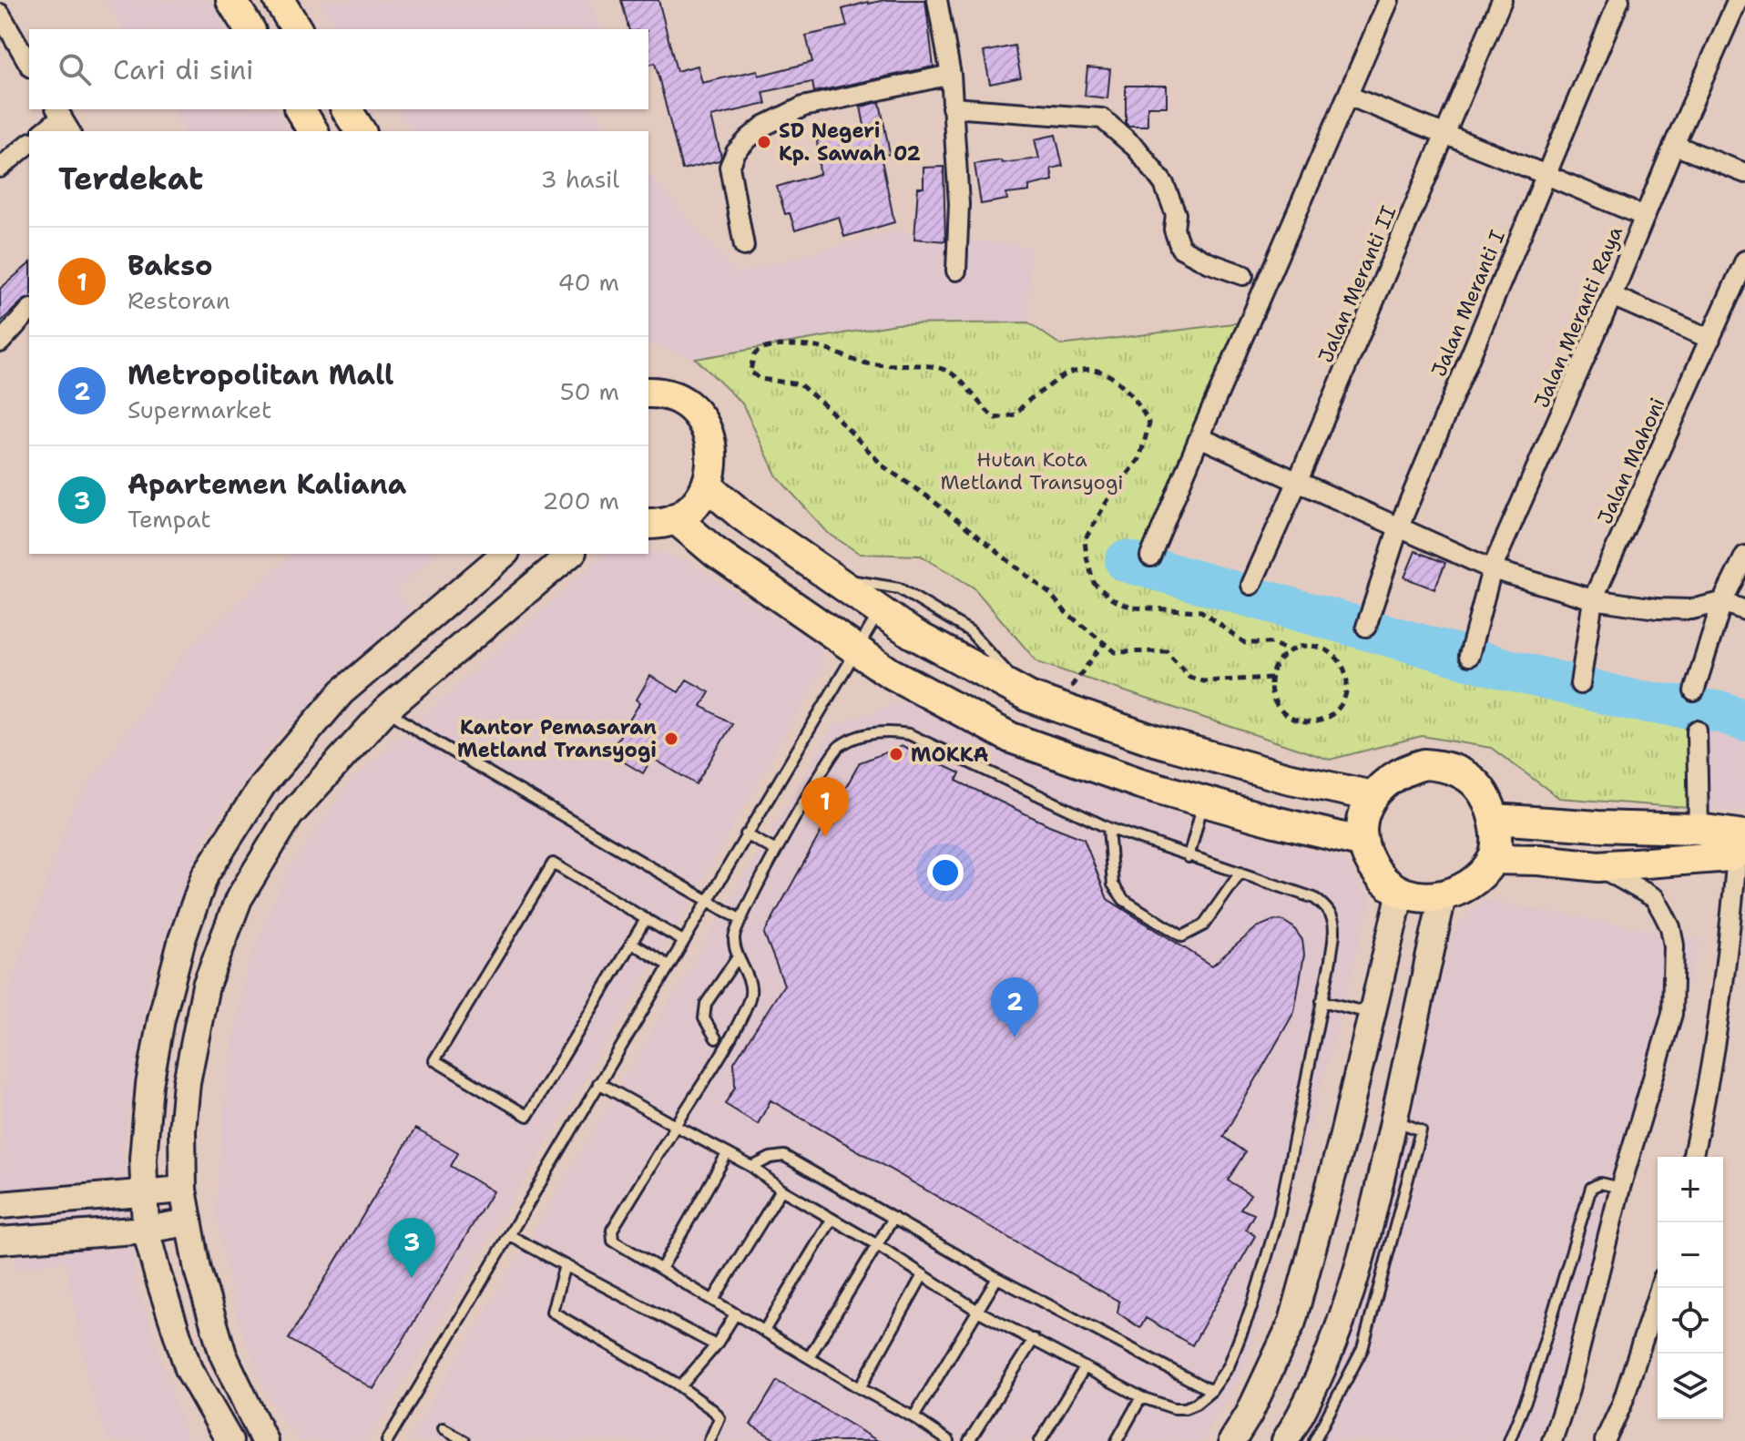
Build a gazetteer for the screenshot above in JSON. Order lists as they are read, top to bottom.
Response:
{
  "streets": {
    "street": [
      "Jalan Meranti II",
      "Jalan Meranti I",
      "Jalan Meranti Raya",
      "Jalan Mahoni"
    ]
  },
  "parks": ["Hutan Kota Metland Transyogi"],
  "places": ["SD Negeri Kp. Sawah 02", "Kantor Pemasaran Metland Transyogi", "MOKKA"],
  "page": {
    "search": "Cari di sini",
    "heading": ["Terdekat", "3 hasil"],
    "list": [
      {
        "mark": "1",
        "name": "Bakso",
        "note": "Restoran",
        "value": "40 m"
      },
      {
        "mark": "2",
        "name": "Metropolitan Mall",
        "note": "Supermarket",
        "value": "50 m"
      },
      {
        "mark": "3",
        "name": "Apartemen Kaliana",
        "note": "Tempat",
        "value": "200 m"
      }
    ],
    "pins": ["1", "2", "3"],
    "map_buttons": ["+", "−"]
  }
}
